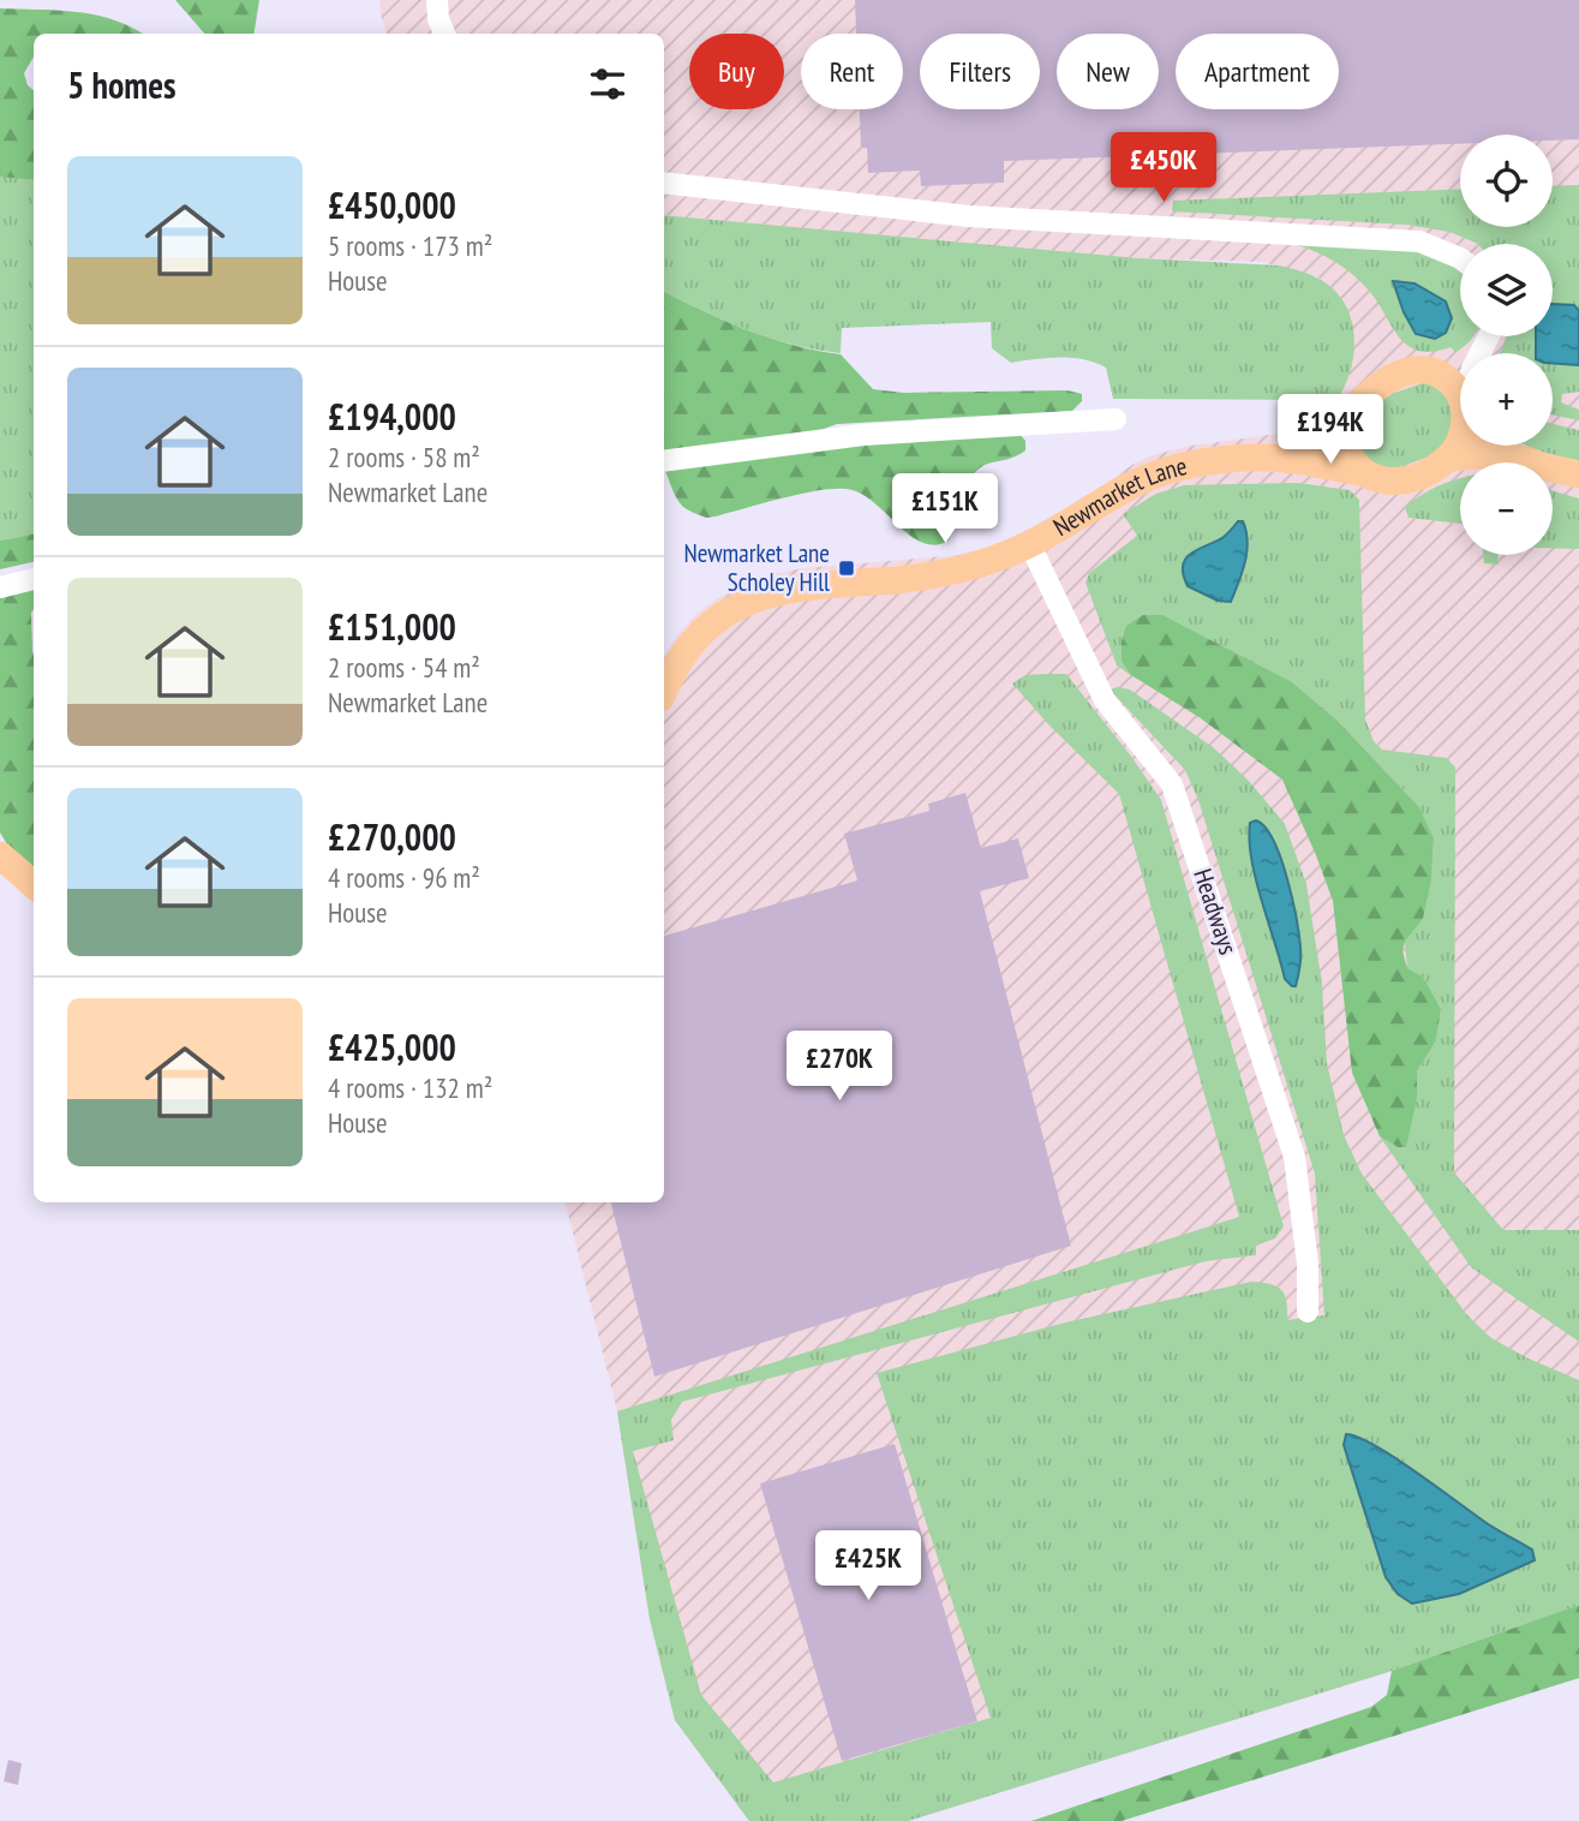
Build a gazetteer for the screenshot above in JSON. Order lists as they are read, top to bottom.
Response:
{
  "streets": {
    "main road": ["Newmarket Lane"],
    "street": ["Headways"]
  },
  "crossings": [
    ["Newmarket Lane", "Headways"]
  ],
  "places": {
    "transit": ["Newmarket Lane Scholey Hill"]
  },
  "page": {
    "chip": [
      "Buy",
      "Rent",
      "Filters",
      "New",
      "Apartment"
    ],
    "heading": "5 homes",
    "price": [
      "£450K",
      "£194K",
      "£151K",
      "£270K",
      "£425K"
    ],
    "map_buttons": ["+", "−"],
    "list": [
      {
        "name": "£450,000",
        "note": "5 rooms · 173 m² · House"
      },
      {
        "name": "£194,000",
        "note": "2 rooms · 58 m² · Newmarket Lane"
      },
      {
        "name": "£151,000",
        "note": "2 rooms · 54 m² · Newmarket Lane"
      },
      {
        "name": "£270,000",
        "note": "4 rooms · 96 m² · House"
      },
      {
        "name": "£425,000",
        "note": "4 rooms · 132 m² · House"
      }
    ]
  }
}
